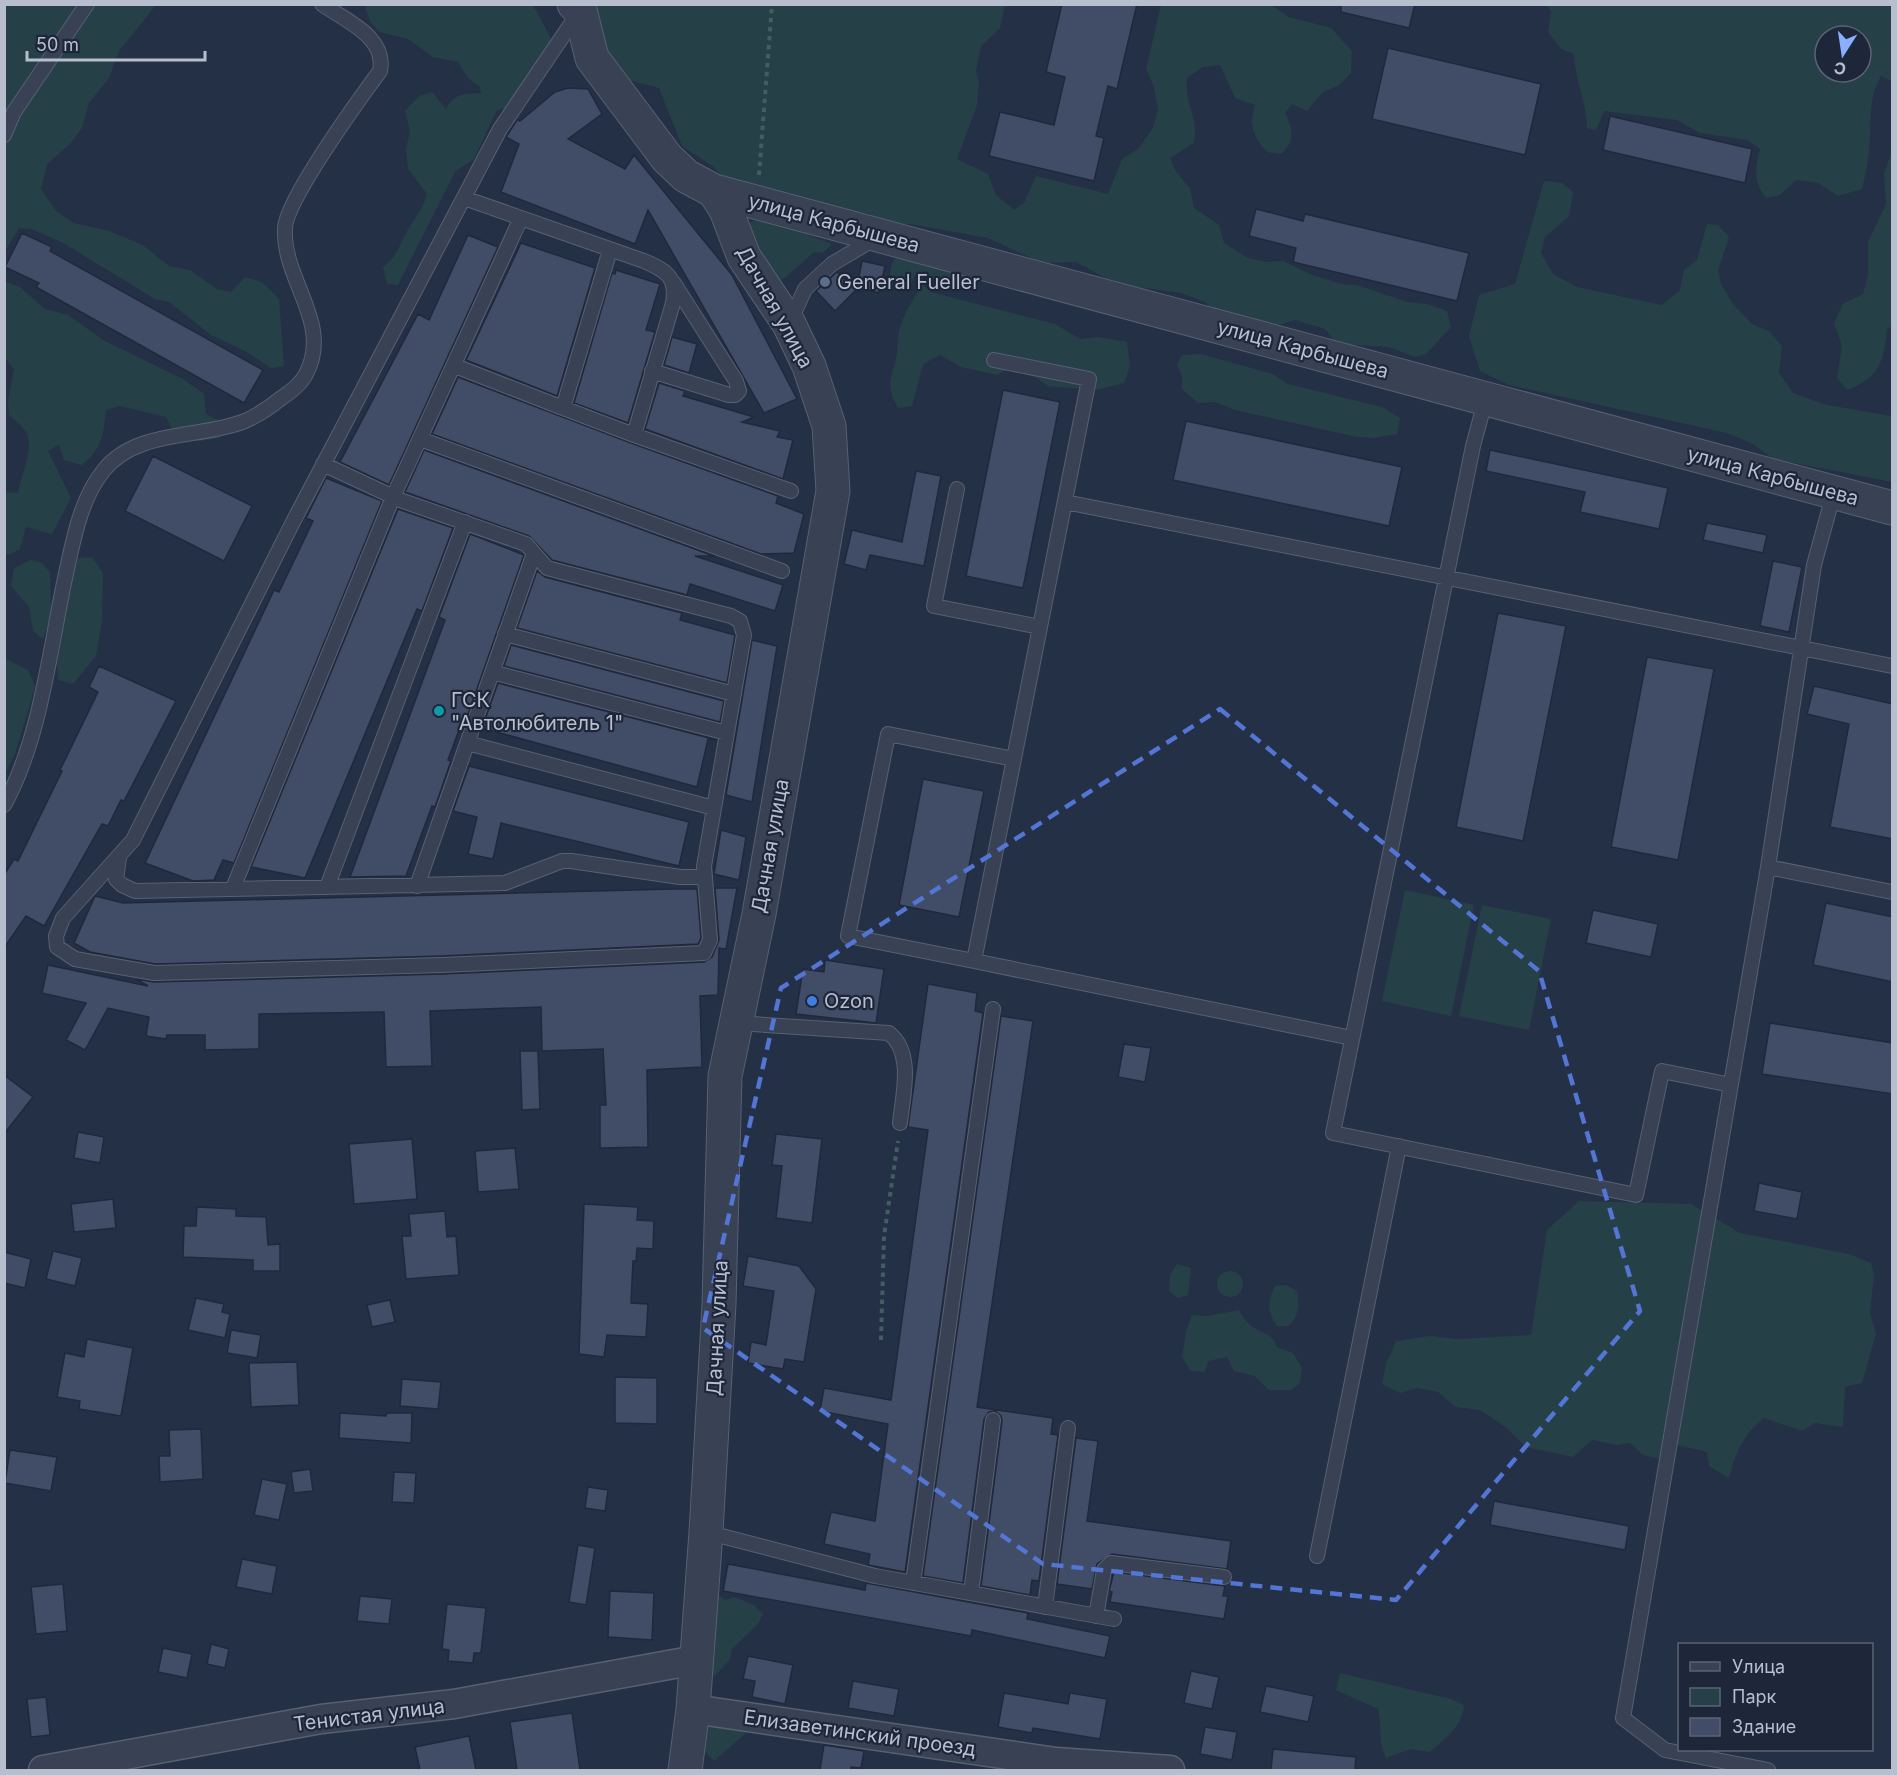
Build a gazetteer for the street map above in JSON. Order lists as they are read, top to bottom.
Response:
{
  "streets": {
    "street": [
      "улица Карбышева",
      "Дачная улица",
      "Тенистая улица",
      "Елизаветинский проезд"
    ]
  },
  "crossings": [
    ["улица Карбышева", "Дачная улица"],
    ["Дачная улица", "Тенистая улица"],
    ["Дачная улица", "Елизаветинский проезд"]
  ],
  "places": ["General Fueller", "ГСК \"Автолюбитель 1\"", "Ozon"],
  "legend": ["Улица", "Парк", "Здание"],
  "scale_bar": "50 m",
  "north": "bottom"
}
